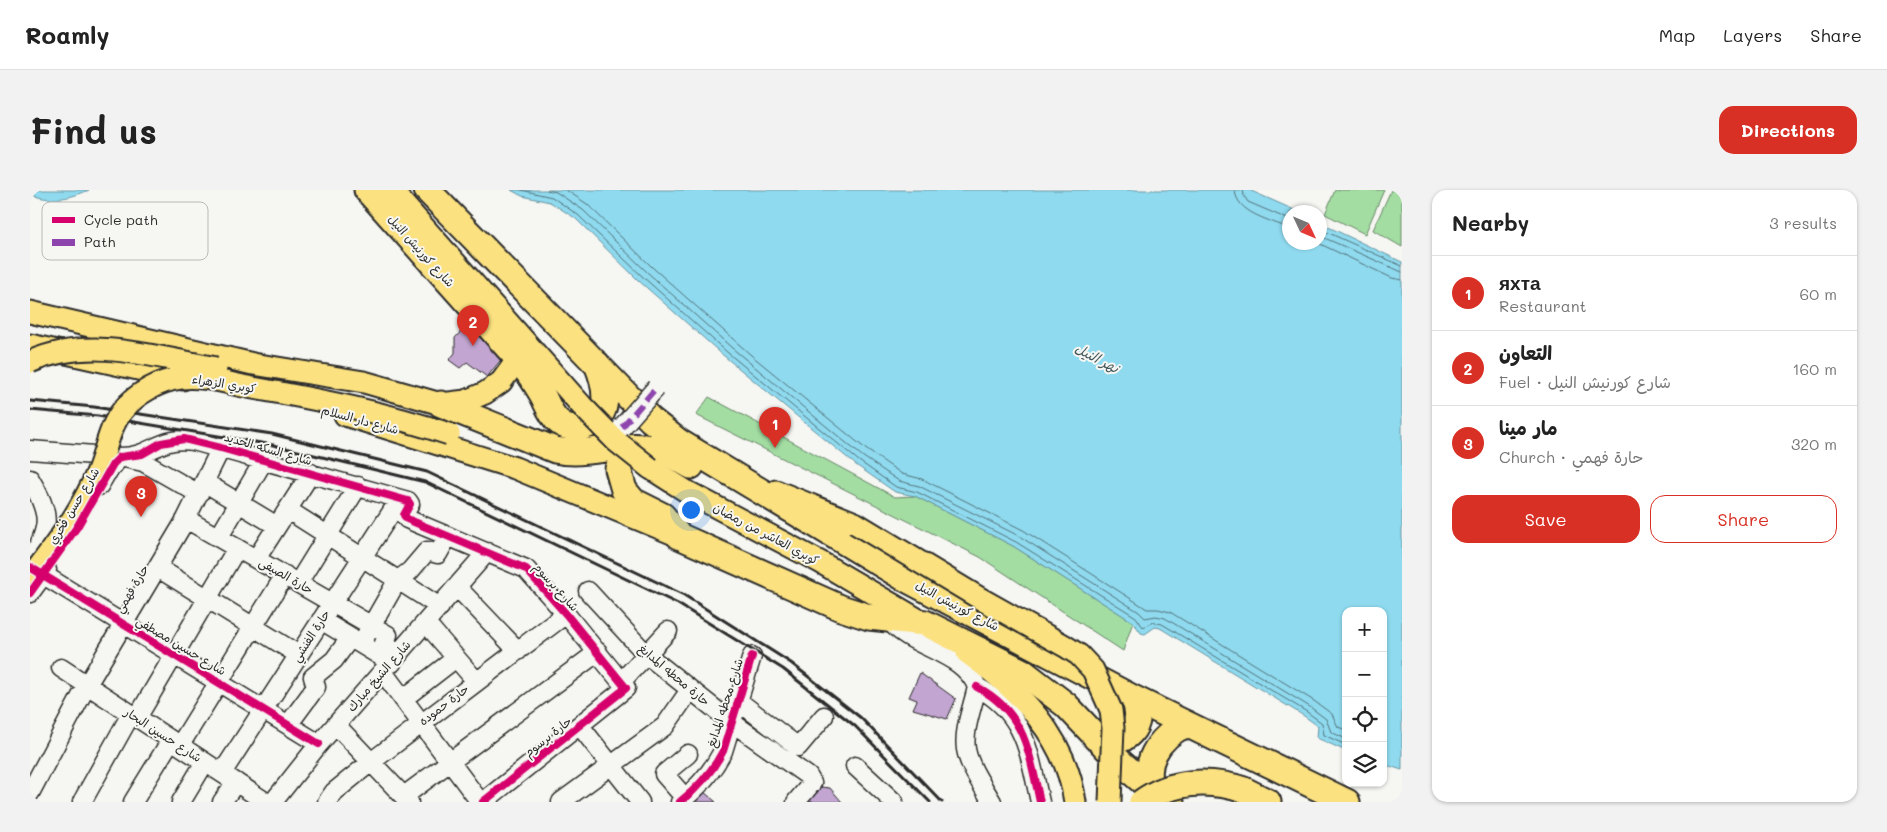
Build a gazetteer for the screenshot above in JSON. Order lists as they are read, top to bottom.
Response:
{
  "streets": {
    "highway": ["شارع كورنيش النيل"],
    "main road": ["كوبري الزهراء", "شارع دار السلام", "كوبري العاشر من رمضان"],
    "street": [
      "شارع السكه الحديد",
      "شارع حسن فخري",
      "حارة الصيفى",
      "شارع برسوم",
      "حارة فهمي",
      "حارة الفنشي",
      "شارع حسين مصطفي",
      "حارة محطه المدابغ",
      "شارع الشيخ مبارك",
      "شارع محطه المدابغ",
      "حارة حموده",
      "شارع حسين البحار",
      "حارة برسوم"
    ]
  },
  "crossings": [
    ["كوبري الزهراء", "شارع دار السلام"],
    ["كوبري الزهراء", "شارع حسن فخري"],
    ["كوبري الزهراء", "شارع حسين مصطفي"],
    ["شارع السكه الحديد", "شارع حسن فخري"],
    ["شارع السكه الحديد", "شارع برسوم"],
    ["شارع السكه الحديد", "حارة فهمي"],
    ["شارع السكه الحديد", "حارة الفنشي"],
    ["شارع حسن فخري", "شارع حسين مصطفي"],
    ["حارة الصيفى", "حارة فهمي"],
    ["حارة الصيفى", "حارة الفنشي"],
    ["حارة الصيفى", "شارع الشيخ مبارك"],
    ["شارع برسوم", "حارة الفنشي"],
    ["شارع برسوم", "شارع الشيخ مبارك"],
    ["شارع برسوم", "حارة حموده"],
    ["شارع برسوم", "حارة برسوم"],
    ["حارة فهمي", "شارع حسين مصطفي"],
    ["حارة فهمي", "شارع حسين البحار"],
    ["حارة الفنشي", "شارع حسين مصطفي"],
    ["حارة الفنشي", "شارع حسين البحار"],
    ["شارع حسين مصطفي", "شارع الشيخ مبارك"],
    ["حارة محطه المدابغ", "شارع محطه المدابغ"],
    ["حارة محطه المدابغ", "حارة برسوم"]
  ],
  "water": ["نهر النيل"],
  "legend": ["Cycle path", "Path"],
  "north": "bottom right",
  "page": {
    "header": "Roamly",
    "nav": ["Map", "Layers", "Share"],
    "buttons": [
      "Directions",
      ["Save", "Share"]
    ],
    "title": "Find us",
    "heading": ["Nearby", "3 results"],
    "list": [
      {
        "mark": "1",
        "name": "яхта",
        "note": "Restaurant",
        "value": "60 m"
      },
      {
        "mark": "2",
        "name": "التعاون",
        "note": "Fuel · شارع كورنيش النيل",
        "value": "160 m"
      },
      {
        "mark": "3",
        "name": "مار مينا",
        "note": "Church · حارة فهمي",
        "value": "320 m"
      }
    ],
    "pins": ["2", "1", "3"],
    "map_buttons": ["+", "−"]
  }
}
